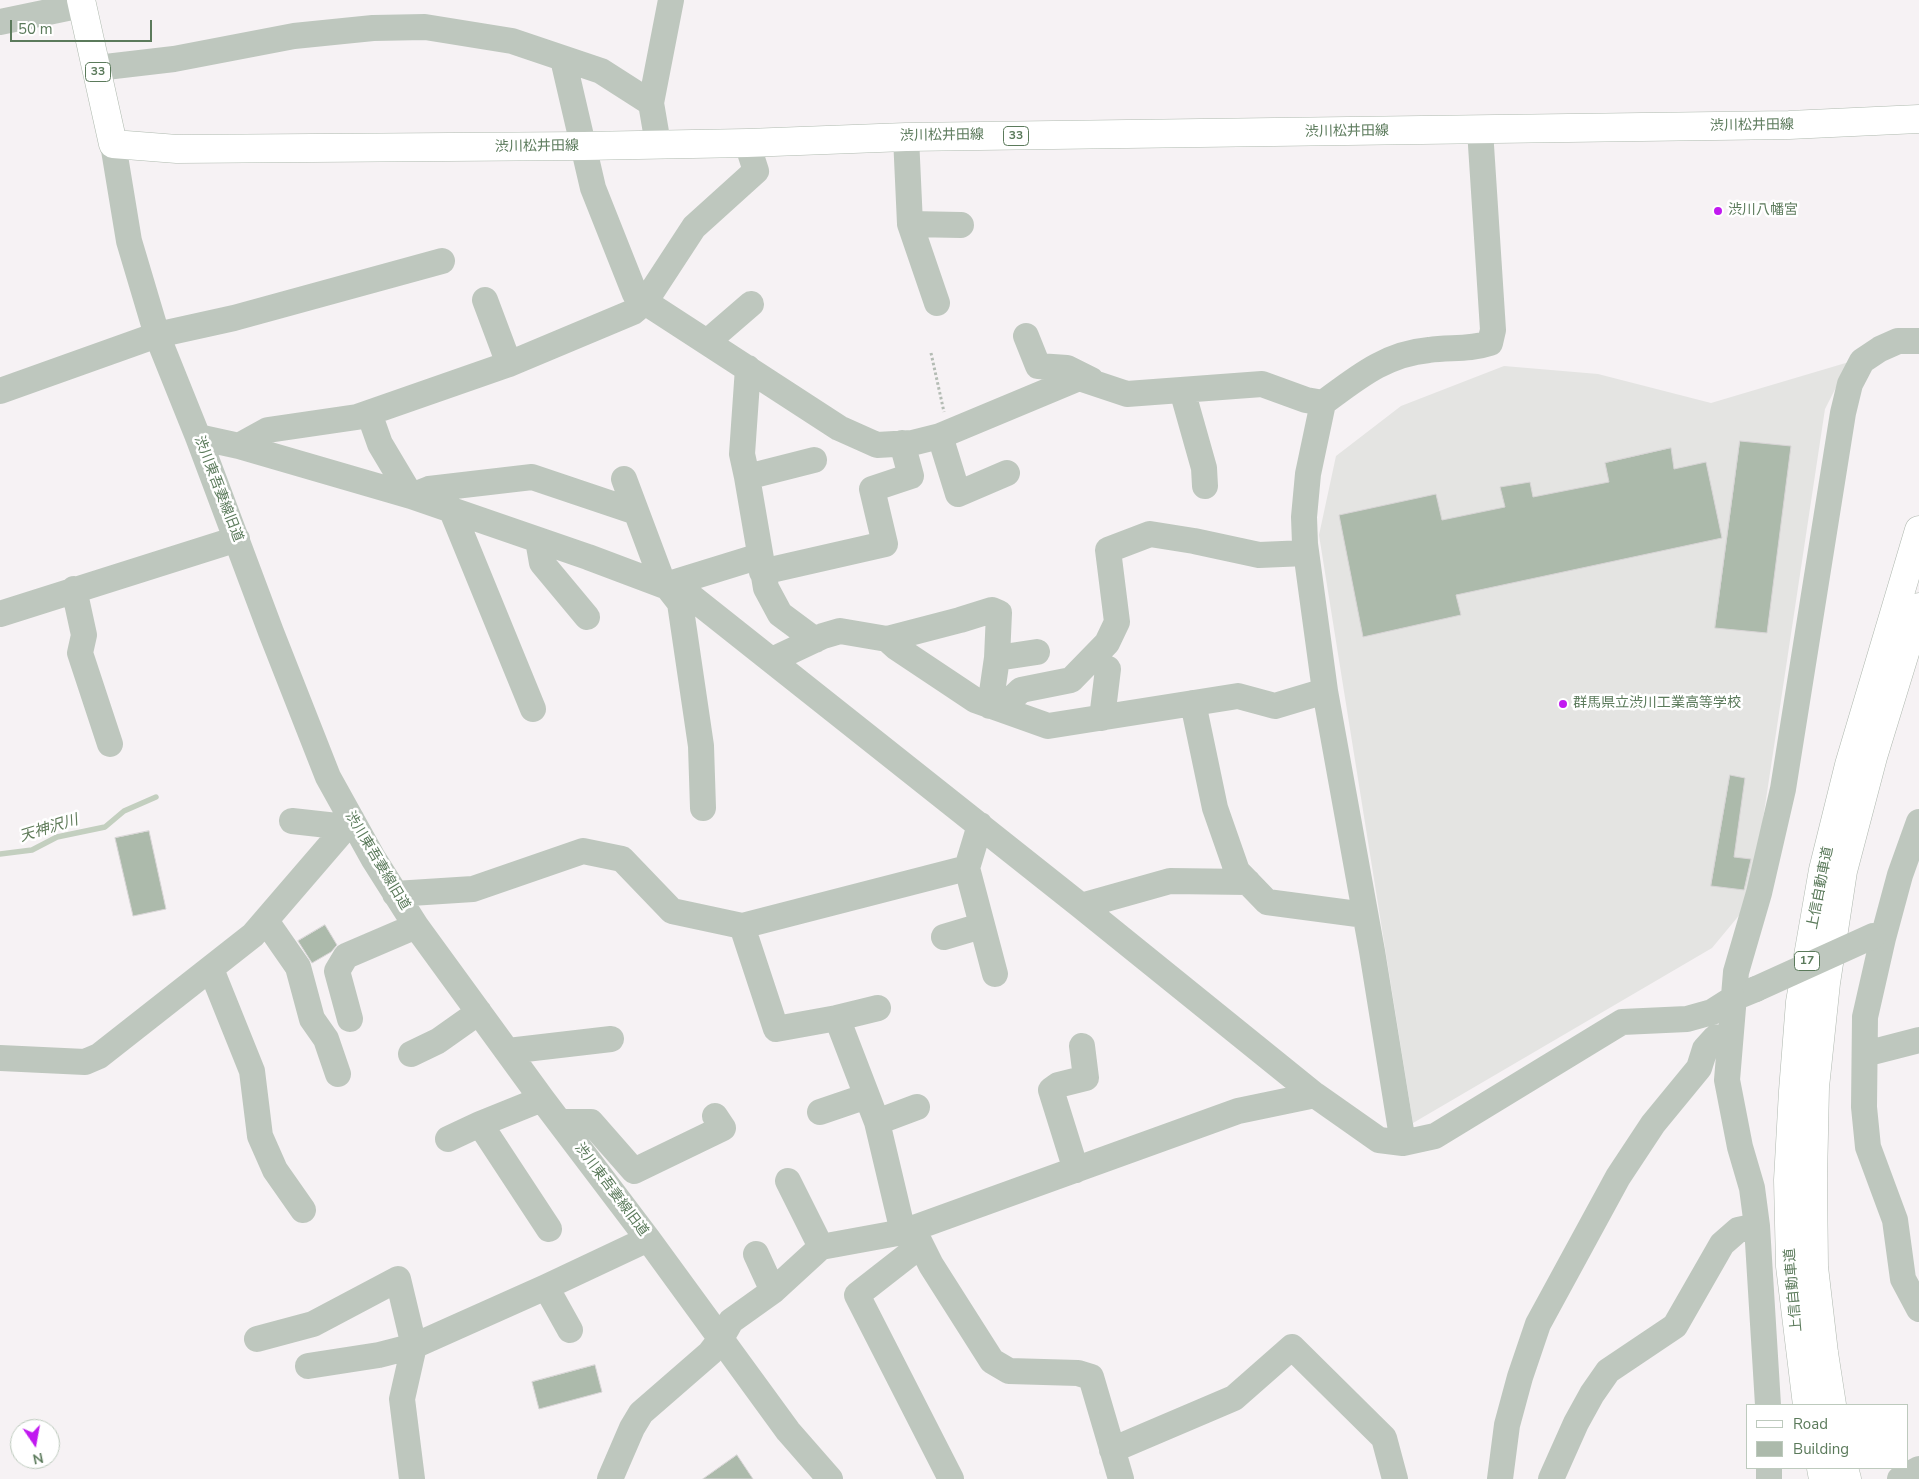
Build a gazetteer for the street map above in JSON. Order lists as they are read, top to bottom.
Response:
{
  "streets": {
    "main road": [
      "33",
      "渋川松井田線",
      "上信自動車道",
      "17"
    ],
    "street": ["渋川東吾妻線旧道"]
  },
  "crossings": [
    ["33", "渋川松井田線"],
    ["33", "渋川東吾妻線旧道"],
    ["渋川松井田線", "渋川東吾妻線旧道"]
  ],
  "water": ["天神沢川"],
  "places": ["渋川八幡宮", "群馬県立渋川工業高等学校"],
  "legend": ["Road", "Building"],
  "scale_bar": "50 m",
  "north": "bottom"
}
